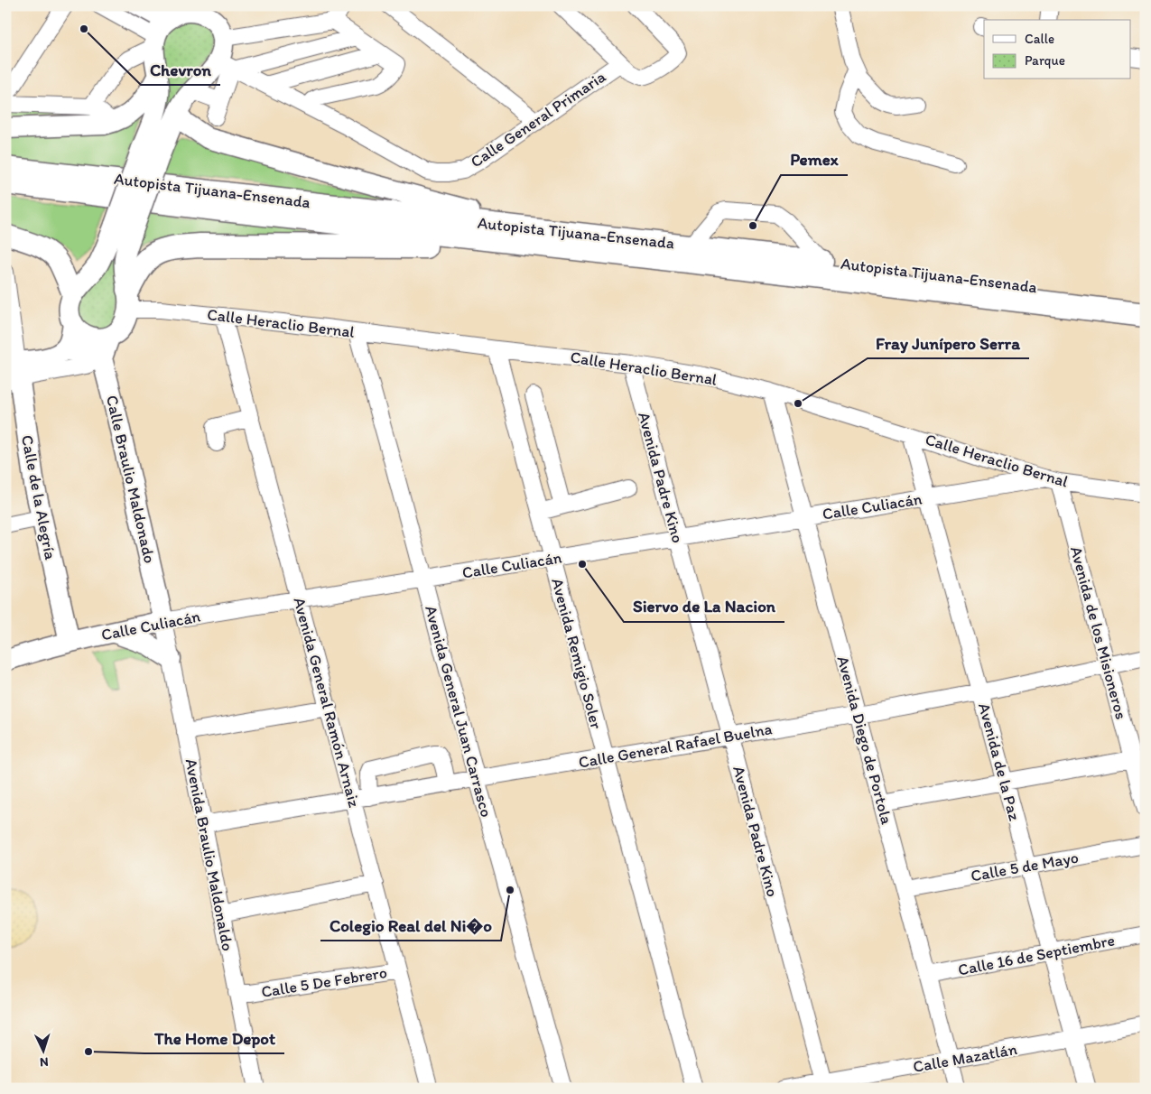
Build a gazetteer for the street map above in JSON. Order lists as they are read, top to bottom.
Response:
{
  "streets": {
    "highway": ["Autopista Tijuana-Ensenada"],
    "main road": ["Calle Braulio Maldonado", "Calle de la Alegría", "Calle Culiacán"],
    "street": [
      "Calle General Primaria",
      "Calle Heraclio Bernal",
      "Avenida Padre Kino",
      "Avenida de los Misioneros",
      "Avenida Remigio Soler",
      "Avenida General Ramón Arnaiz",
      "Avenida General Juan Carrasco",
      "Avenida Diego de Portola",
      "Calle General Rafael Buelna",
      "Avenida de la Paz",
      "Avenida Braulio Maldonaldo",
      "Calle 5 de Mayo",
      "Calle 16 de Septiembre",
      "Calle 5 De Febrero",
      "Calle Mazatlán"
    ]
  },
  "crossings": [
    ["Calle Heraclio Bernal", "Avenida Padre Kino"],
    ["Calle Heraclio Bernal", "Calle Culiacán"],
    ["Calle Heraclio Bernal", "Avenida de los Misioneros"],
    ["Calle Heraclio Bernal", "Avenida Remigio Soler"],
    ["Calle Heraclio Bernal", "Avenida General Ramón Arnaiz"],
    ["Calle Heraclio Bernal", "Avenida General Juan Carrasco"],
    ["Calle Heraclio Bernal", "Avenida Diego de Portola"],
    ["Calle Heraclio Bernal", "Avenida de la Paz"],
    ["Avenida Padre Kino", "Calle Culiacán"],
    ["Avenida Padre Kino", "Calle General Rafael Buelna"],
    ["Avenida Padre Kino", "Calle Mazatlán"],
    ["Calle Braulio Maldonado", "Calle Culiacán"],
    ["Calle Braulio Maldonado", "Avenida Braulio Maldonaldo"],
    ["Calle de la Alegría", "Calle Culiacán"],
    ["Calle Culiacán", "Avenida de los Misioneros"],
    ["Calle Culiacán", "Avenida Remigio Soler"],
    ["Calle Culiacán", "Avenida General Ramón Arnaiz"],
    ["Calle Culiacán", "Avenida General Juan Carrasco"],
    ["Calle Culiacán", "Avenida Diego de Portola"],
    ["Calle Culiacán", "Avenida de la Paz"],
    ["Calle Culiacán", "Avenida Braulio Maldonaldo"],
    ["Avenida de los Misioneros", "Calle General Rafael Buelna"],
    ["Avenida Remigio Soler", "Calle General Rafael Buelna"],
    ["Avenida General Ramón Arnaiz", "Calle General Rafael Buelna"],
    ["Avenida General Ramón Arnaiz", "Calle 5 De Febrero"],
    ["Avenida General Juan Carrasco", "Calle General Rafael Buelna"],
    ["Avenida Diego de Portola", "Calle General Rafael Buelna"],
    ["Avenida Diego de Portola", "Calle 5 de Mayo"],
    ["Avenida Diego de Portola", "Calle 16 de Septiembre"],
    ["Avenida Diego de Portola", "Calle Mazatlán"],
    ["Calle General Rafael Buelna", "Avenida de la Paz"],
    ["Calle General Rafael Buelna", "Avenida Braulio Maldonaldo"],
    ["Avenida de la Paz", "Calle 5 de Mayo"],
    ["Avenida de la Paz", "Calle 16 de Septiembre"],
    ["Avenida de la Paz", "Calle Mazatlán"],
    ["Avenida Braulio Maldonaldo", "Calle 5 De Febrero"]
  ],
  "places": [
    "Chevron",
    "Pemex",
    "Fray Junípero Serra",
    "Siervo de La Nacion",
    "Colegio Real del Ni�o",
    "The Home Depot"
  ],
  "legend": ["Calle", "Parque"],
  "north": "bottom"
}
